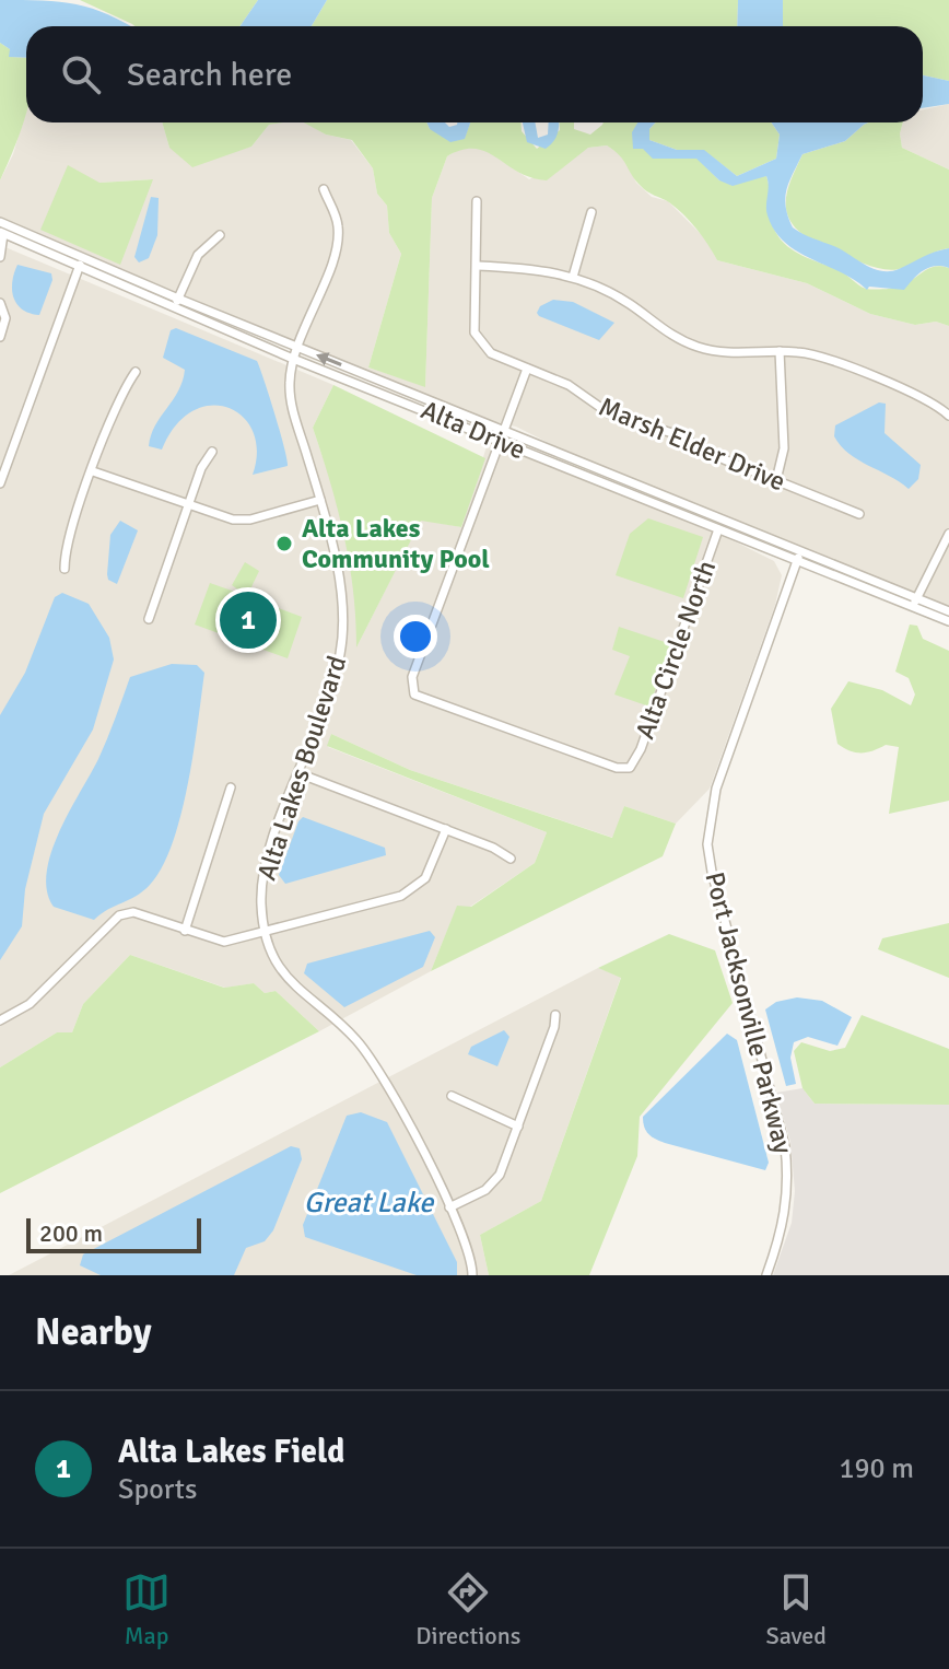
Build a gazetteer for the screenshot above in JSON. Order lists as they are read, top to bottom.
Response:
{
  "streets": {
    "street": [
      "Alta Drive",
      "Marsh Elder Drive",
      "Alta Circle North",
      "Alta Lakes Boulevard",
      "Port Jacksonville Parkway"
    ]
  },
  "crossings": [
    ["Alta Drive", "Alta Circle North"],
    ["Alta Drive", "Alta Lakes Boulevard"],
    ["Alta Drive", "Port Jacksonville Parkway"]
  ],
  "water": ["Great Lake"],
  "places": ["Alta Lakes Community Pool"],
  "scale_bar": "200 m",
  "page": {
    "search": "Search here",
    "pins": "1",
    "scale": "200 m",
    "heading": "Nearby",
    "list": [
      {
        "mark": "1",
        "name": "Alta Lakes Field",
        "note": "Sports",
        "value": "190 m"
      }
    ],
    "nav": ["Map", "Directions", "Saved"]
  }
}
